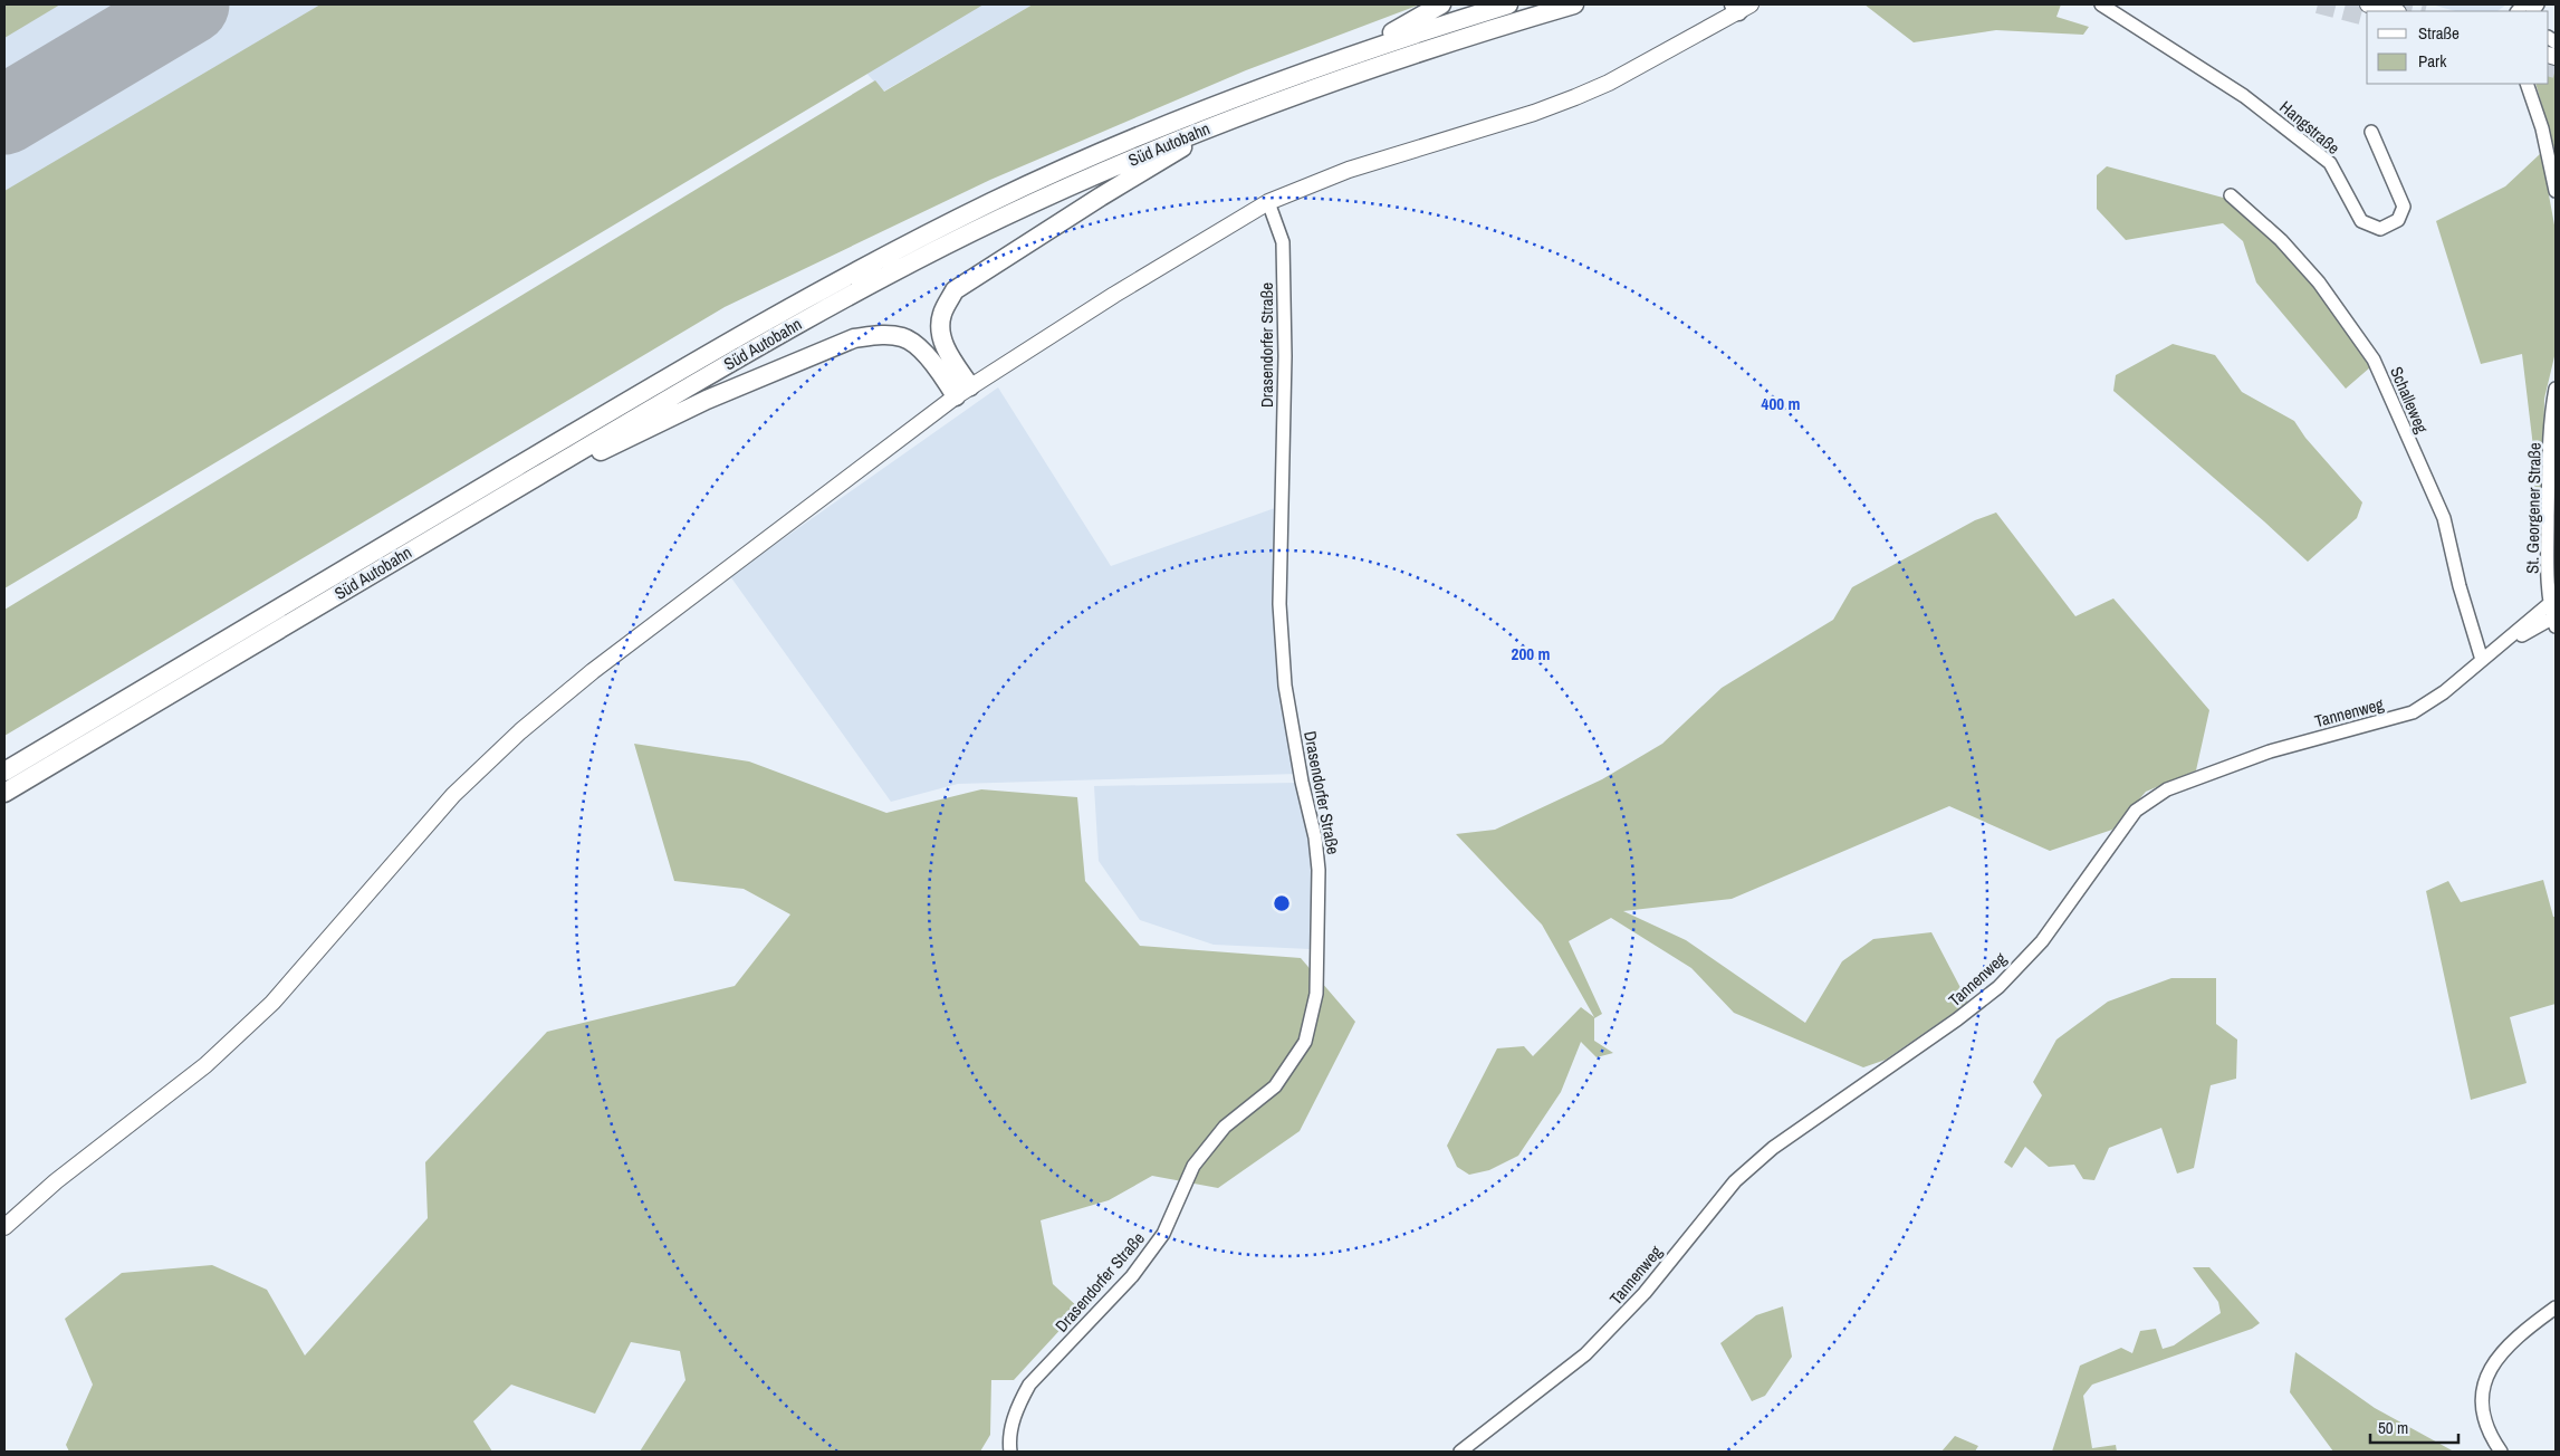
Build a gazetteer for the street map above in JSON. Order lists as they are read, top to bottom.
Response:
{
  "streets": {
    "highway": ["Süd Autobahn"],
    "street": [
      "Hangstraße",
      "Drasendorfer Straße",
      "Schalleweg",
      "St. Georgener Straße",
      "Tannenweg"
    ]
  },
  "crossings": [
    ["Schalleweg", "Tannenweg"],
    ["St. Georgener Straße", "Tannenweg"]
  ],
  "legend": ["Straße", "Park"],
  "scale_bar": "50 m",
  "rings": ["400 m", "200 m"]
}
